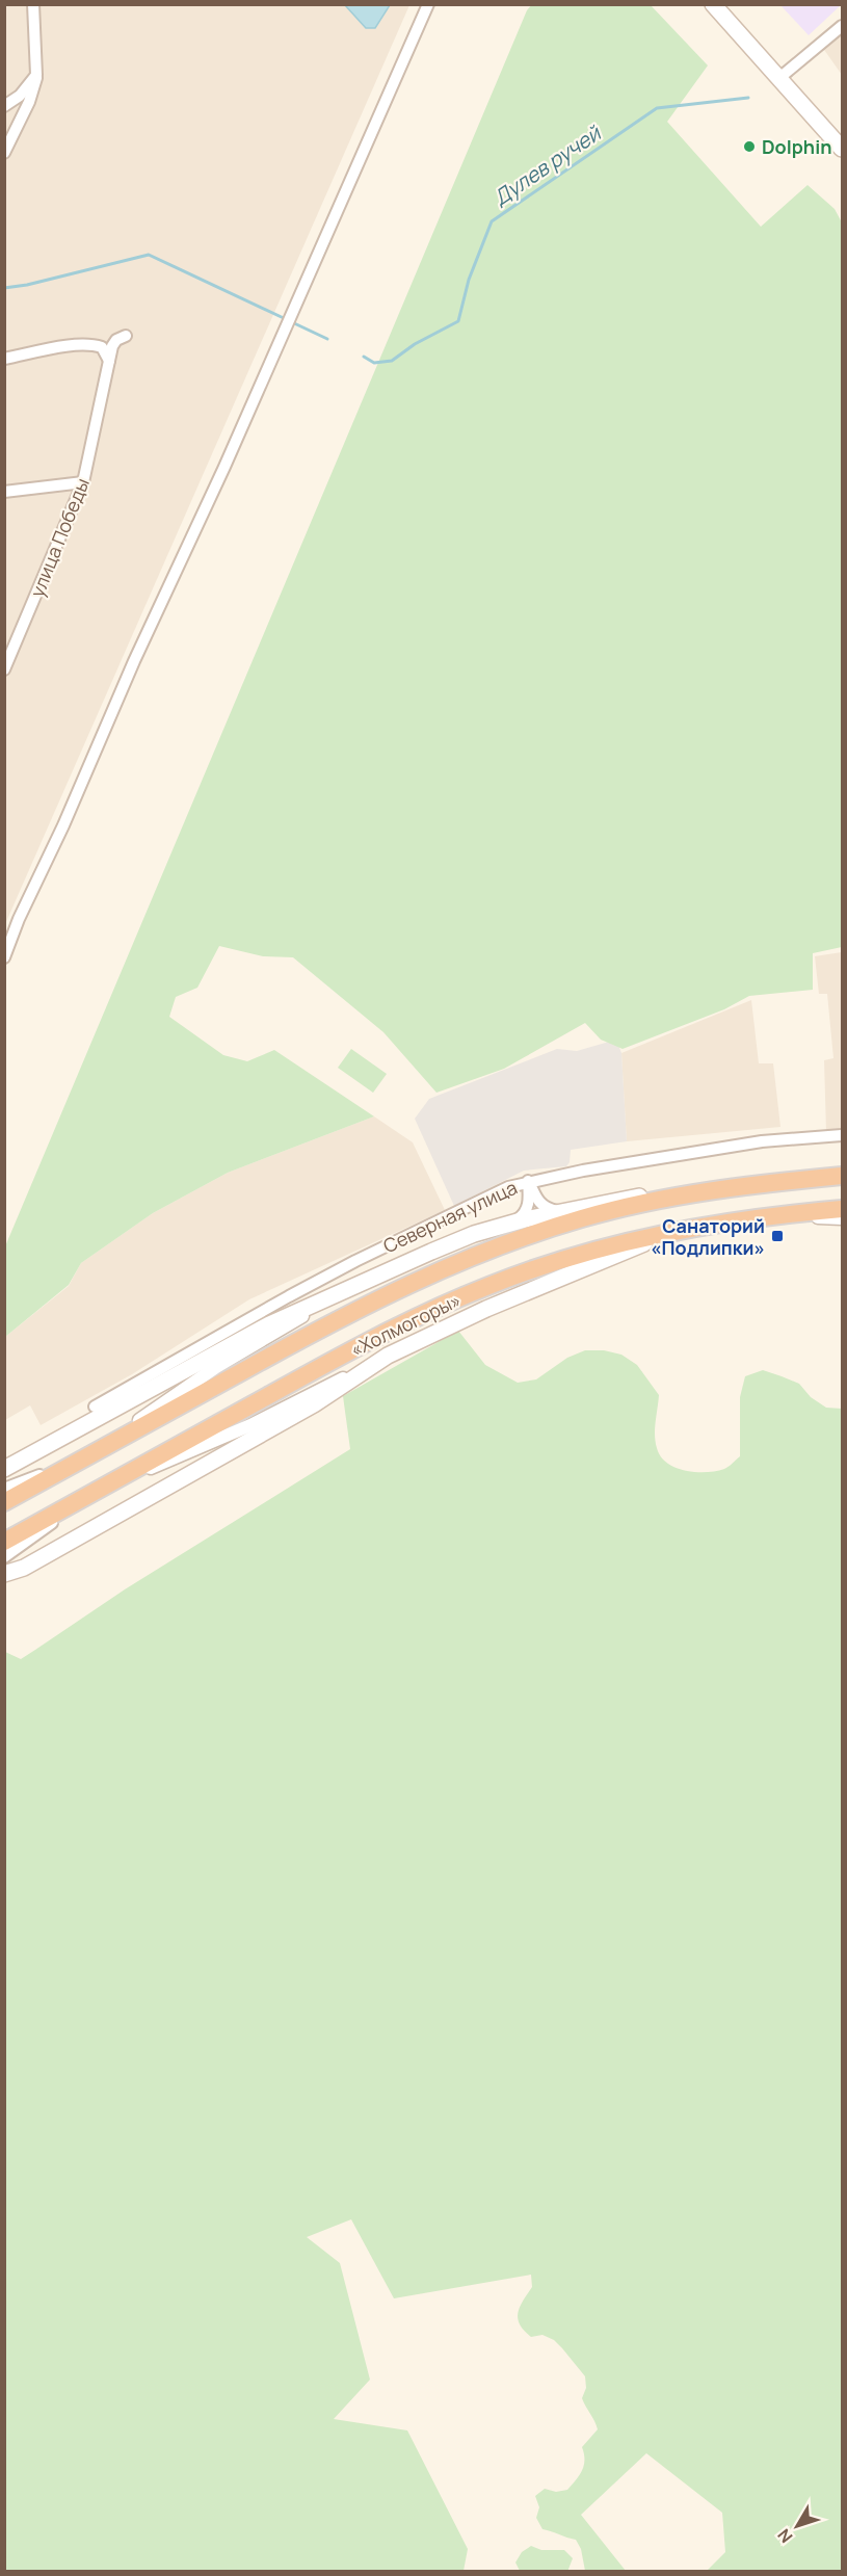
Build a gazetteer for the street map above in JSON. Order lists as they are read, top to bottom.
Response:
{
  "streets": {
    "highway": ["«Холмогоры»"],
    "street": ["улица Победы", "Северная улица"]
  },
  "water": ["Дулев ручей"],
  "places": {
    "other": ["Dolphin"],
    "transit": ["Санаторий «Подлипки»"]
  },
  "north": "bottom left"
}
